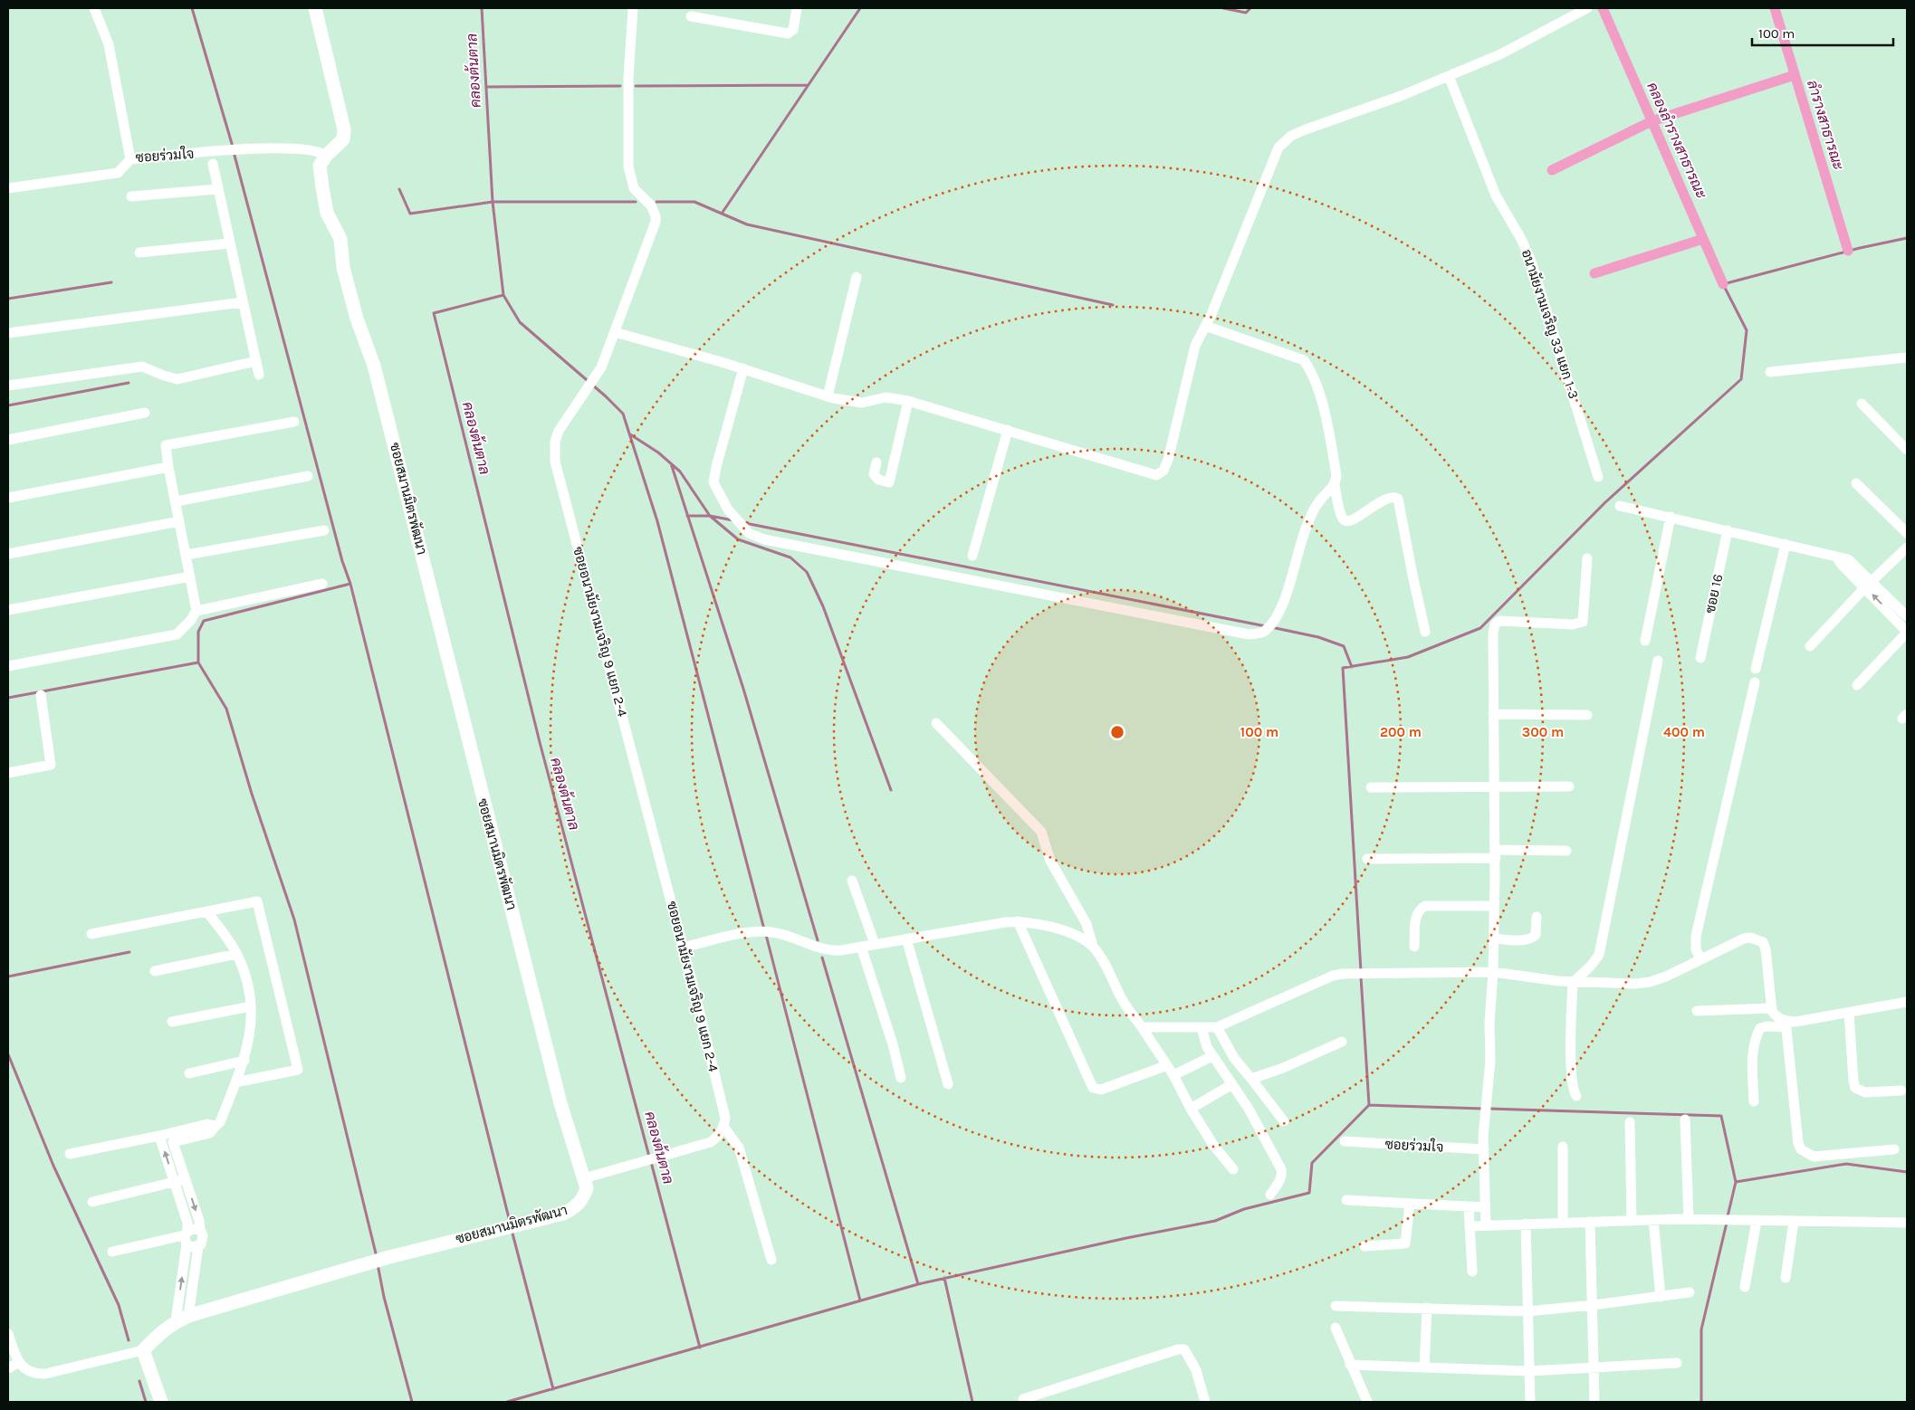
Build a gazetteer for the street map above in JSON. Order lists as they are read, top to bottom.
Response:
{
  "streets": {
    "street": [
      "ซอยร่วมใจ",
      "อนามัยงามเจริญ 33 แยก 1-3",
      "ซอยสมานมิตรพัฒนา",
      "ซอย 16",
      "ซอยอนามัยงามเจริญ 9 แยก 2-4"
    ]
  },
  "crossings": [
    ["ซอยร่วมใจ", "ซอยสมานมิตรพัฒนา"]
  ],
  "water": ["คลองต้นตาล", "ลำรางสาธารณะ", "คลองลำรางสาธารณะ"],
  "scale_bar": "100 m",
  "rings": [
    "100 m",
    "200 m",
    "300 m",
    "400 m"
  ]
}
